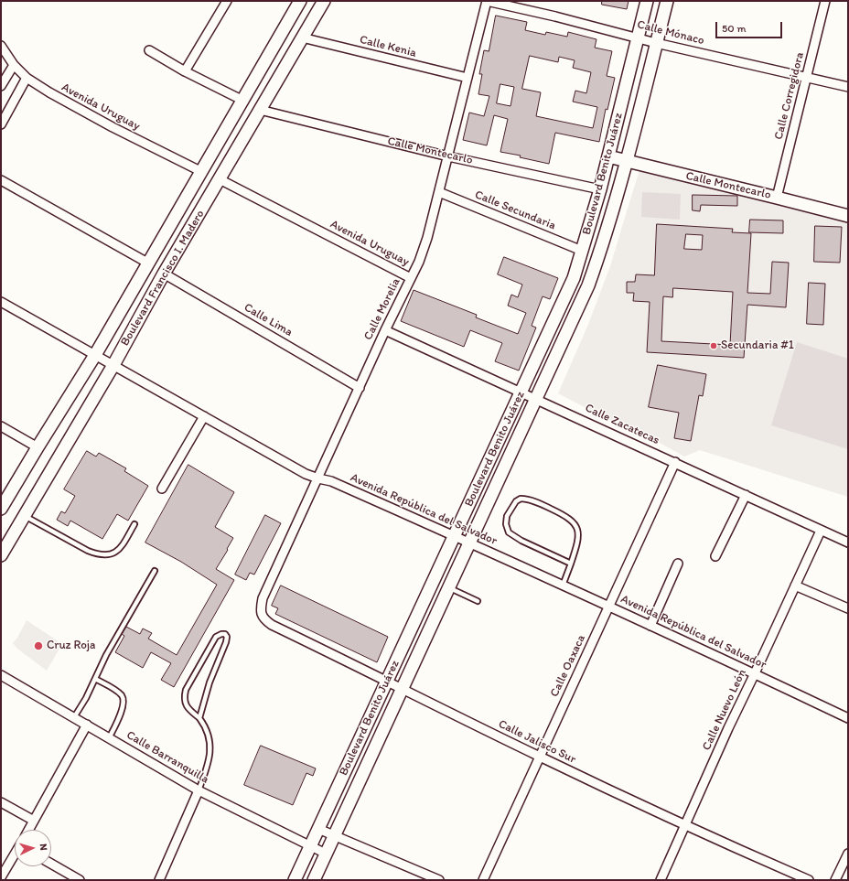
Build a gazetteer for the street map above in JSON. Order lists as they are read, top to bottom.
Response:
{
  "streets": {
    "main road": ["Calle Montecarlo", "Boulevard Benito Juárez", "Boulevard Francisco I. Madero"],
    "street": [
      "Calle Mónaco",
      "Calle Kenia",
      "Calle Corregidora",
      "Avenida Uruguay",
      "Calle Secundaria",
      "Calle Morelia",
      "Calle Lima",
      "Calle Zacatecas",
      "Avenida República del Salvador",
      "Calle Oaxaca",
      "Calle Nuevo León",
      "Calle Jalisco Sur",
      "Calle Barranquilla"
    ]
  },
  "crossings": [
    ["Calle Mónaco", "Calle Corregidora"],
    ["Calle Mónaco", "Boulevard Benito Juárez"],
    ["Calle Mónaco", "Calle Morelia"],
    ["Calle Kenia", "Boulevard Francisco I. Madero"],
    ["Calle Kenia", "Calle Morelia"],
    ["Calle Corregidora", "Calle Montecarlo"],
    ["Avenida Uruguay", "Boulevard Francisco I. Madero"],
    ["Avenida Uruguay", "Calle Morelia"],
    ["Calle Montecarlo", "Boulevard Benito Juárez"],
    ["Calle Montecarlo", "Boulevard Francisco I. Madero"],
    ["Calle Montecarlo", "Calle Morelia"],
    ["Boulevard Benito Juárez", "Calle Secundaria"],
    ["Boulevard Benito Juárez", "Calle Zacatecas"],
    ["Boulevard Benito Juárez", "Avenida República del Salvador"],
    ["Boulevard Benito Juárez", "Calle Jalisco Sur"],
    ["Boulevard Benito Juárez", "Calle Barranquilla"],
    ["Calle Secundaria", "Calle Morelia"],
    ["Boulevard Francisco I. Madero", "Calle Lima"],
    ["Boulevard Francisco I. Madero", "Avenida República del Salvador"],
    ["Calle Morelia", "Calle Lima"],
    ["Calle Morelia", "Calle Zacatecas"],
    ["Calle Morelia", "Avenida República del Salvador"],
    ["Calle Morelia", "Calle Jalisco Sur"],
    ["Calle Zacatecas", "Calle Oaxaca"],
    ["Calle Zacatecas", "Calle Nuevo León"],
    ["Avenida República del Salvador", "Calle Oaxaca"],
    ["Avenida República del Salvador", "Calle Nuevo León"],
    ["Calle Oaxaca", "Calle Jalisco Sur"],
    ["Calle Nuevo León", "Calle Jalisco Sur"]
  ],
  "places": ["Secundaria #1", "Cruz Roja"],
  "scale_bar": "50 m",
  "north": "right"
}
